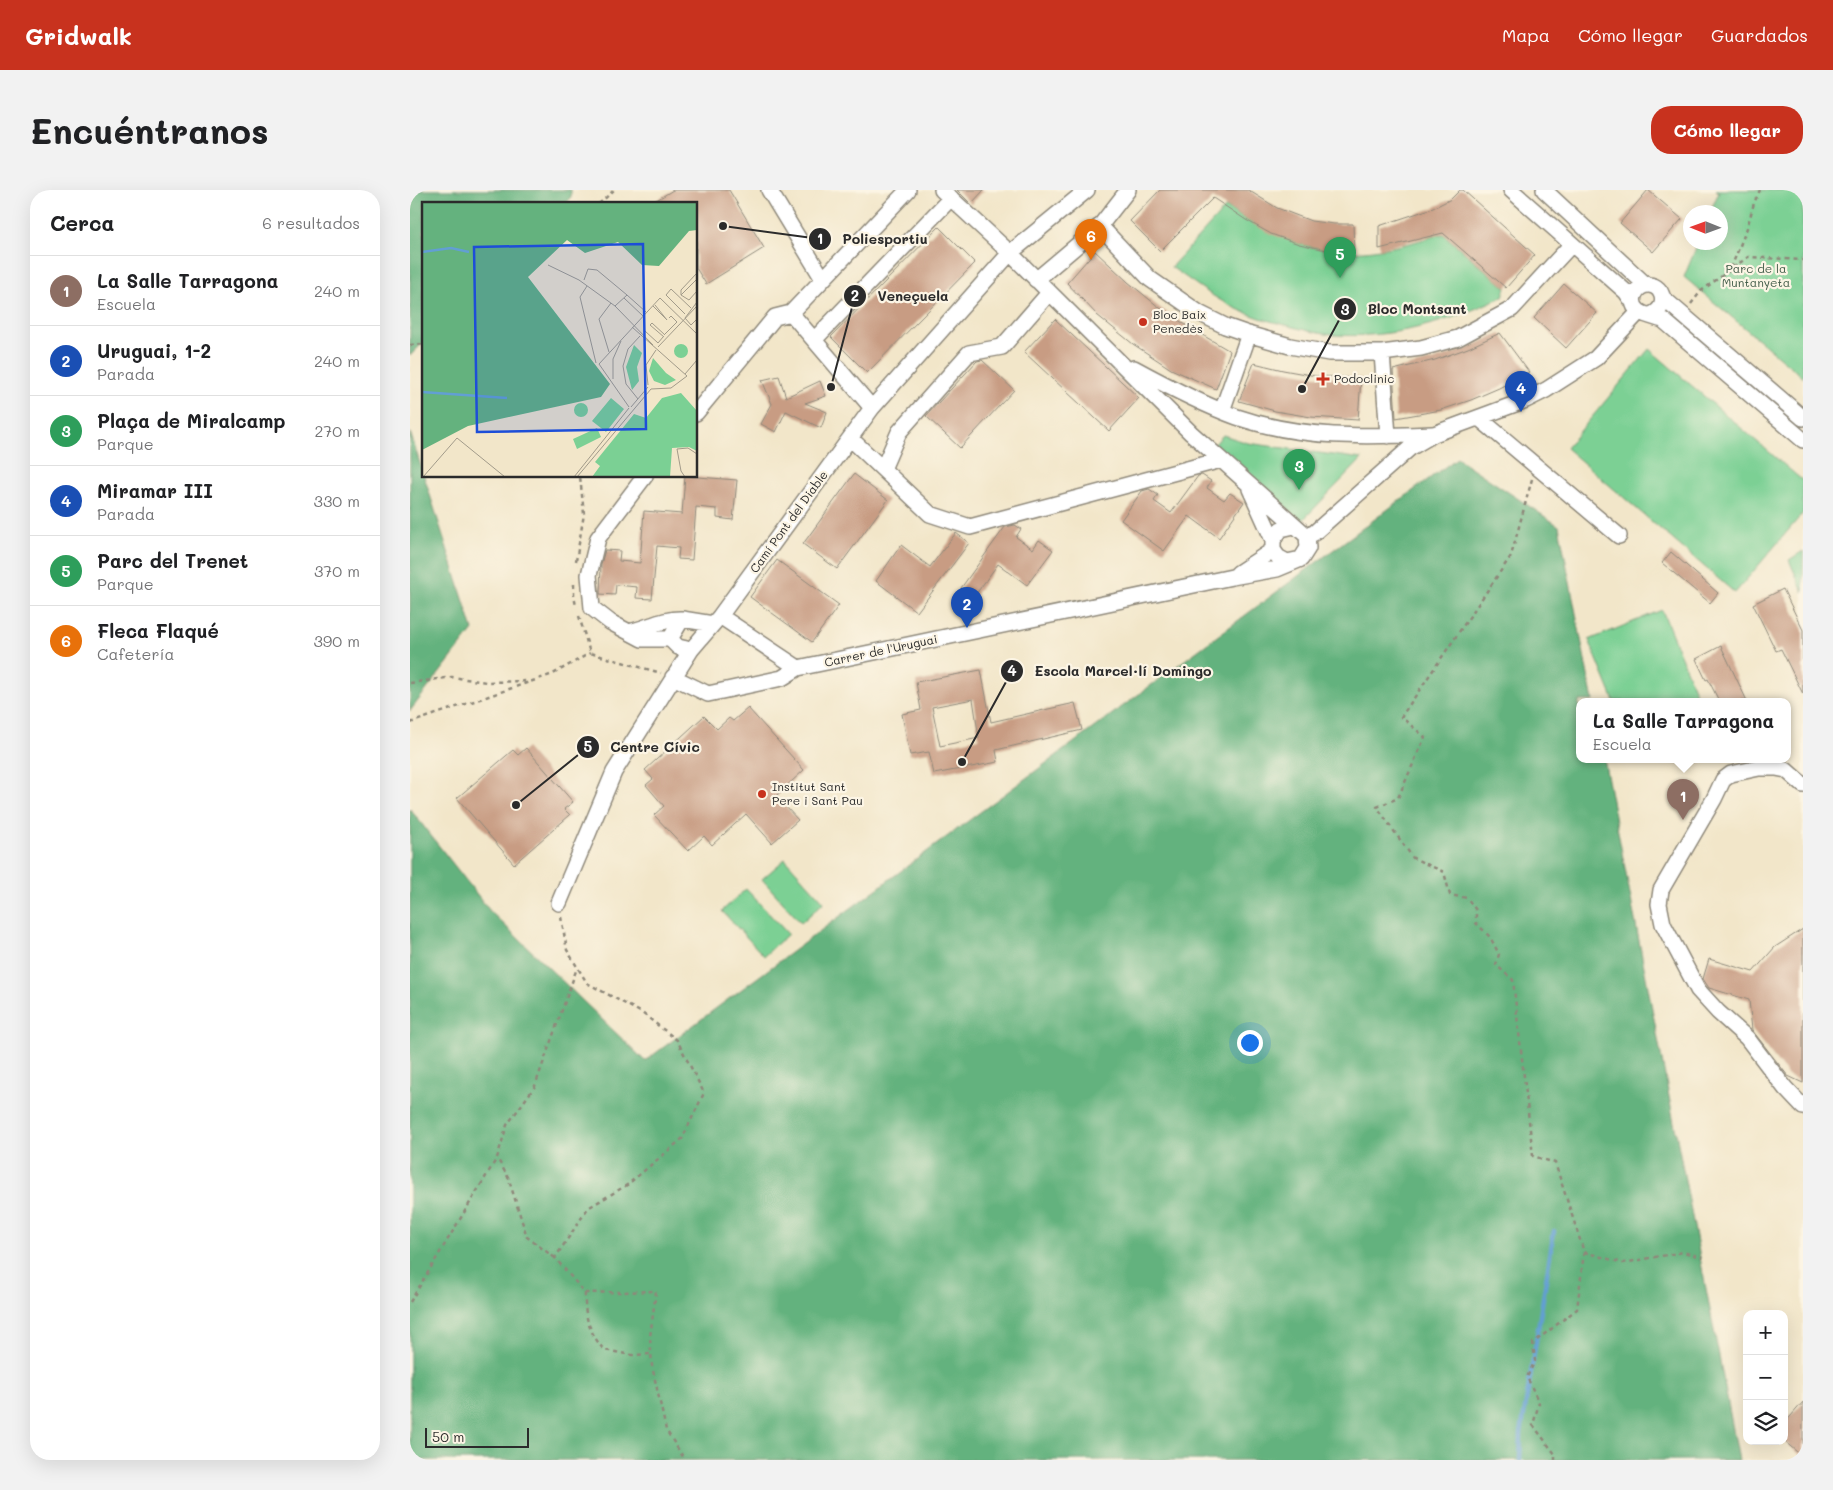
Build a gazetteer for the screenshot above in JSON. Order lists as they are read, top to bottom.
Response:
{
  "streets": {
    "street": ["Camí Pont del Diable", "Carrer de l'Uruguai"]
  },
  "crossings": [
    ["Camí Pont del Diable", "Carrer de l'Uruguai"]
  ],
  "parks": ["Parc de la Muntanyeta"],
  "places": {
    "other": [
      "Poliesportiu",
      "Bloc Baix Penedès",
      "Veneçuela",
      "Bloc Montsant",
      "Escola Marcel·lí Domingo",
      "Institut Sant Pere i Sant Pau",
      "Centre Cívic"
    ],
    "health": ["Podoclinic"]
  },
  "scale_bar": "50 m",
  "north": "left",
  "page": {
    "header": "Gridwalk",
    "nav": ["Mapa", "Cómo llegar", "Guardados"],
    "buttons": "Cómo llegar",
    "title": "Encuéntranos",
    "heading": ["Cerca", "6 resultados"],
    "pins": [
      "6",
      "5",
      "4",
      "3",
      "2",
      "1"
    ],
    "list": [
      {
        "mark": "1",
        "name": "La Salle Tarragona",
        "note": "Escuela",
        "value": "240 m"
      },
      {
        "mark": "2",
        "name": "Uruguai, 1-2",
        "note": "Parada",
        "value": "240 m"
      },
      {
        "mark": "3",
        "name": "Plaça de Miralcamp",
        "note": "Parque",
        "value": "270 m"
      },
      {
        "mark": "4",
        "name": "Miramar III",
        "note": "Parada",
        "value": "330 m"
      },
      {
        "mark": "5",
        "name": "Parc del Trenet",
        "note": "Parque",
        "value": "370 m"
      },
      {
        "mark": "6",
        "name": "Fleca Flaqué",
        "note": "Cafetería",
        "value": "390 m"
      }
    ],
    "popup": ["La Salle Tarragona", "Escuela"],
    "map_buttons": ["+", "−"],
    "scale": "50 m"
  }
}
